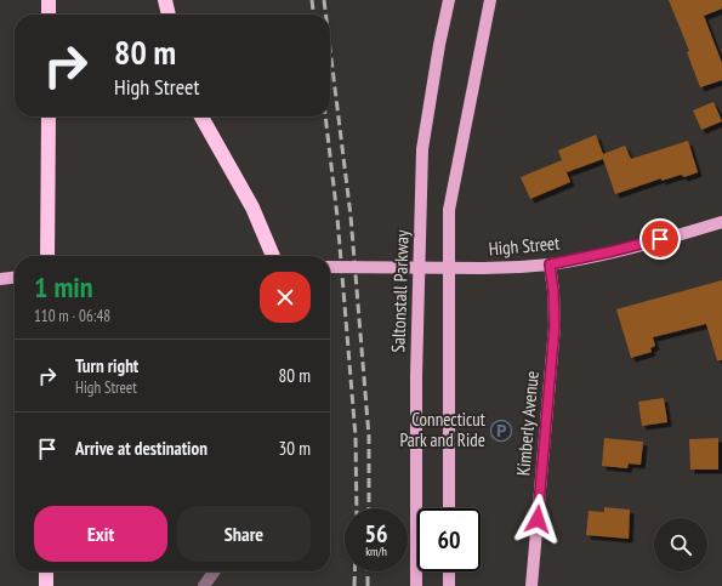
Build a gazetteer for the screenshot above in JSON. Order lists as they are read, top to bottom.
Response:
{
  "streets": {
    "main road": ["High Street", "Saltonstall Parkway", "Kimberly Avenue"]
  },
  "crossings": [
    ["High Street", "Kimberly Avenue"]
  ],
  "places": {
    "parking": ["Connecticut Park and Ride"]
  },
  "page": {
    "turn": ["80 m", "High Street"],
    "heading": ["1 min", "110 m · 06:48"],
    "list": [
      {
        "name": "Turn right",
        "note": "High Street",
        "value": "80 m"
      },
      {
        "name": "Arrive at destination",
        "value": "30 m"
      }
    ],
    "buttons": ["Exit", "Share"],
    "speed": "56 km/h",
    "limit": "60"
  }
}
